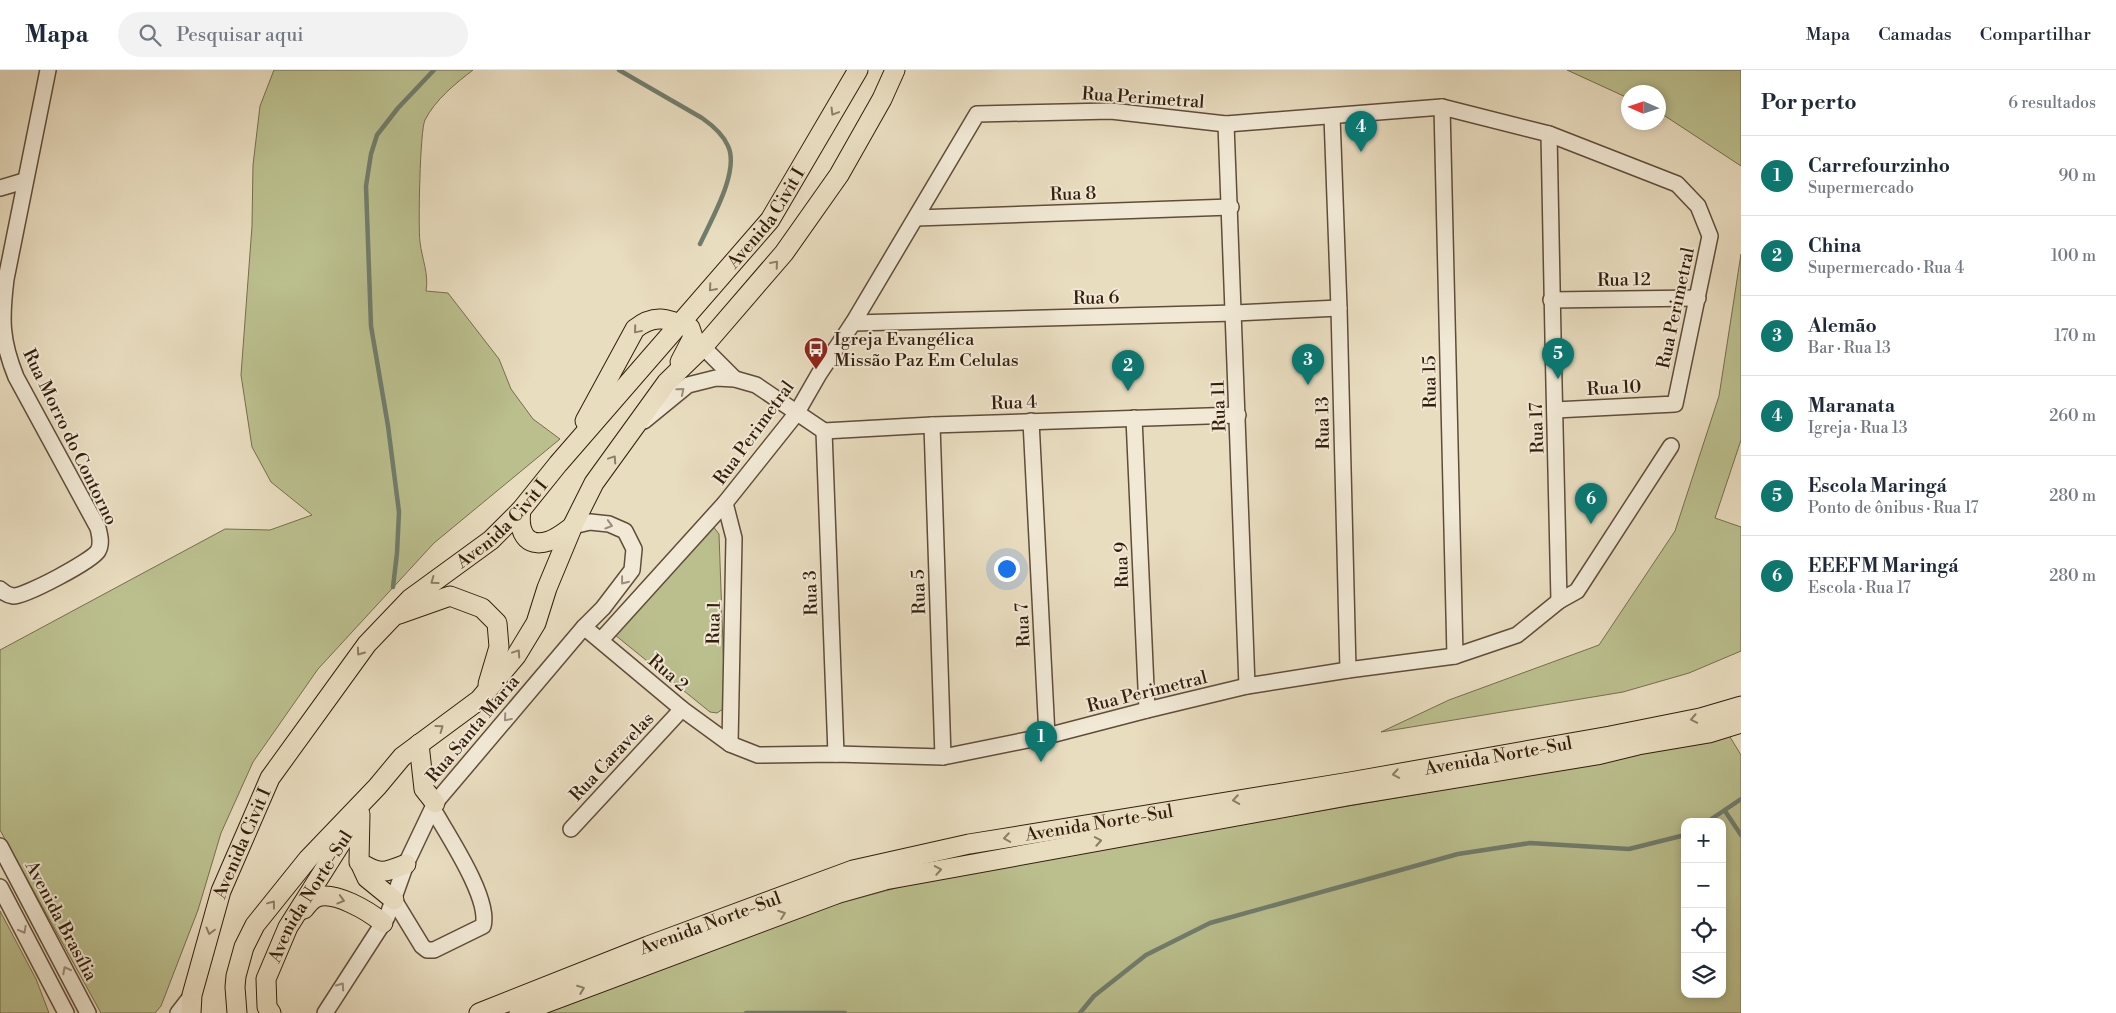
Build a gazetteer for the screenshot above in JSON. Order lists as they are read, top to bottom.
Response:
{
  "streets": {
    "main road": ["Avenida Civit I", "Avenida Norte-Sul"],
    "street": [
      "Rua Perimetral",
      "Rua 8",
      "Rua 12",
      "Rua 6",
      "Rua 15",
      "Rua 10",
      "Rua 4",
      "Rua 11",
      "Rua 13",
      "Rua 17",
      "Rua Morro do Contorno",
      "Rua 9",
      "Rua 5",
      "Rua 3",
      "Rua 1",
      "Rua 7",
      "Rua 2",
      "Rua Santa Maria",
      "Rua Caravelas",
      "Avenida Brasília"
    ]
  },
  "crossings": [
    ["Rua Perimetral", "Rua 8"],
    ["Rua Perimetral", "Rua 12"],
    ["Rua Perimetral", "Rua 6"],
    ["Rua Perimetral", "Rua 15"],
    ["Rua Perimetral", "Rua 10"],
    ["Rua Perimetral", "Rua 11"],
    ["Rua Perimetral", "Rua 13"],
    ["Rua Perimetral", "Rua 17"],
    ["Rua Perimetral", "Rua 9"],
    ["Rua Perimetral", "Rua 5"],
    ["Rua Perimetral", "Rua 3"],
    ["Rua Perimetral", "Rua 1"],
    ["Rua Perimetral", "Rua 7"],
    ["Rua Perimetral", "Rua 2"],
    ["Rua 8", "Rua 11"],
    ["Avenida Civit I", "Rua Santa Maria"],
    ["Avenida Civit I", "Avenida Norte-Sul"],
    ["Rua 12", "Rua 17"],
    ["Rua 6", "Rua 11"],
    ["Rua 6", "Rua 13"],
    ["Rua 10", "Rua 17"],
    ["Rua 4", "Rua 11"],
    ["Rua 4", "Rua 9"],
    ["Rua 4", "Rua 5"],
    ["Rua 4", "Rua 3"],
    ["Rua 4", "Rua 7"],
    ["Rua 1", "Rua 2"],
    ["Rua 2", "Rua Santa Maria"],
    ["Rua 2", "Rua Caravelas"]
  ],
  "places": {
    "bus stop": ["Igreja Evangélica Missão Paz Em Celulas"]
  },
  "north": "left",
  "page": {
    "header": "Mapa",
    "search": "Pesquisar aqui",
    "nav": ["Mapa", "Camadas", "Compartilhar"],
    "heading": ["Por perto", "6 resultados"],
    "pins": [
      "4",
      "5",
      "3",
      "2",
      "6",
      "1"
    ],
    "list": [
      {
        "mark": "1",
        "name": "Carrefourzinho",
        "note": "Supermercado",
        "value": "90 m"
      },
      {
        "mark": "2",
        "name": "China",
        "note": "Supermercado · Rua 4",
        "value": "100 m"
      },
      {
        "mark": "3",
        "name": "Alemão",
        "note": "Bar · Rua 13",
        "value": "170 m"
      },
      {
        "mark": "4",
        "name": "Maranata",
        "note": "Igreja · Rua 13",
        "value": "260 m"
      },
      {
        "mark": "5",
        "name": "Escola Maringá",
        "note": "Ponto de ônibus · Rua 17",
        "value": "280 m"
      },
      {
        "mark": "6",
        "name": "EEEFM Maringá",
        "note": "Escola · Rua 17",
        "value": "280 m"
      }
    ],
    "map_buttons": ["+", "−"]
  }
}
